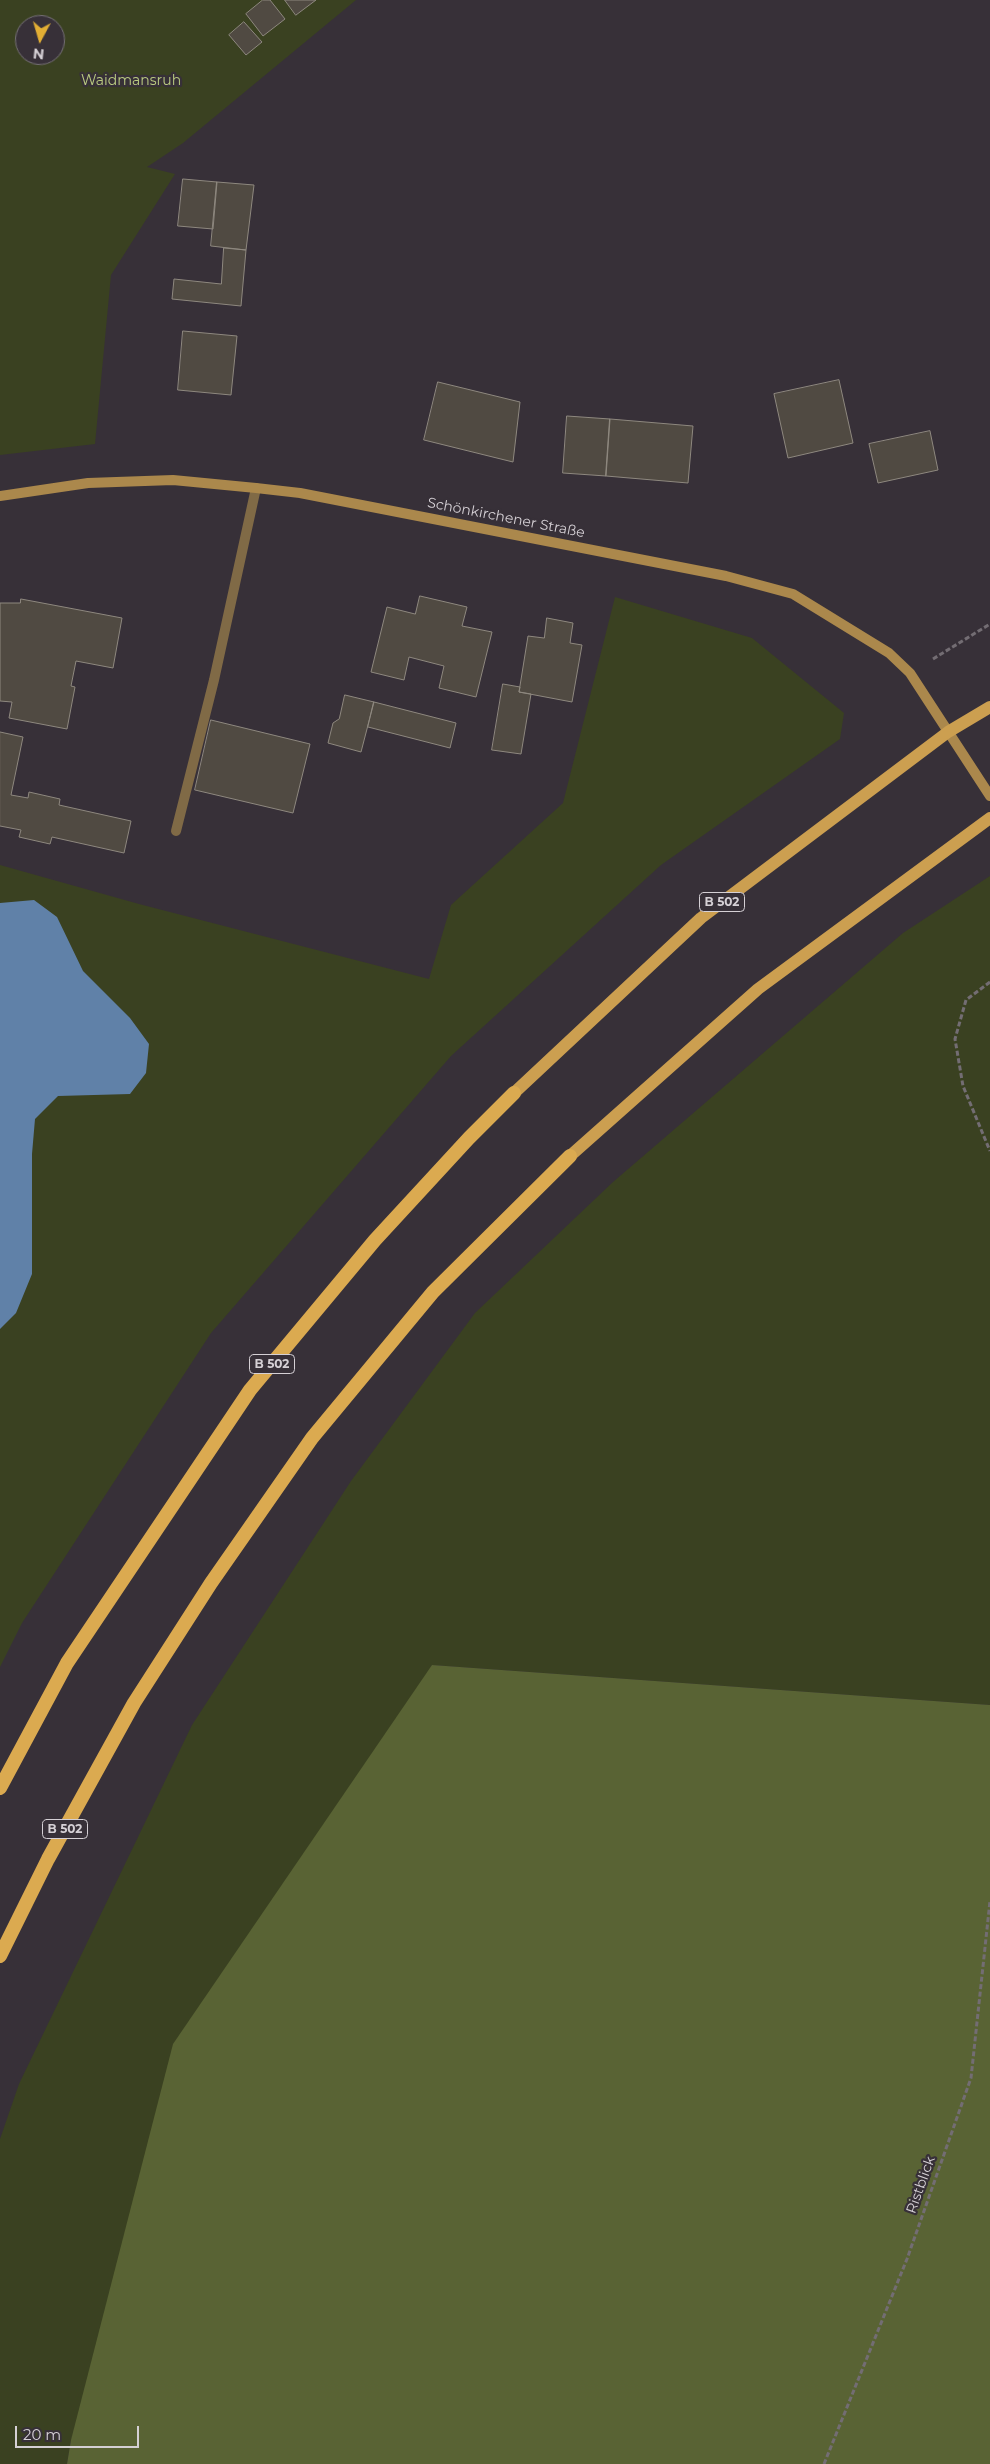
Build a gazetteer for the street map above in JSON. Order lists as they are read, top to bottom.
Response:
{
  "streets": {
    "highway": ["B 502"],
    "main road": ["Schönkirchener Straße"],
    "path": ["Ristblick"]
  },
  "crossings": [
    ["Schönkirchener Straße", "B 502"]
  ],
  "parks": ["Waidmansruh"],
  "scale_bar": "20 m",
  "north": "bottom"
}
